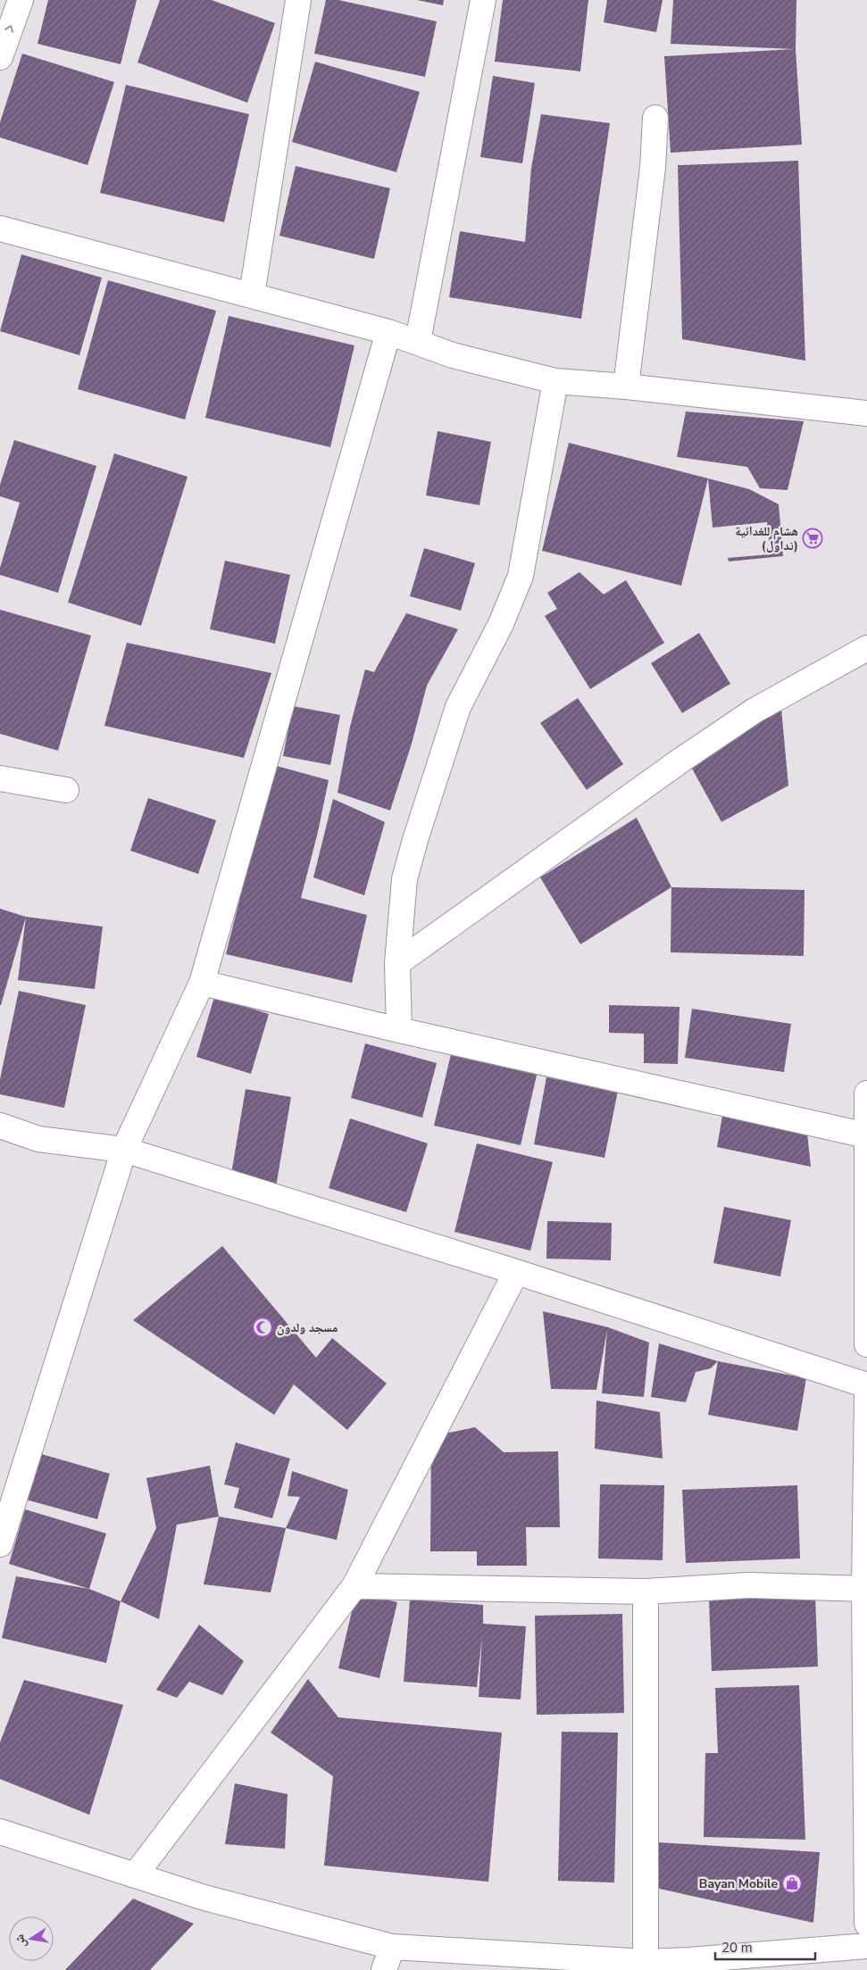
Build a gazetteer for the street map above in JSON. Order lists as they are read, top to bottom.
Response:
{
  "places": {
    "supermarket": ["هشام للغدائية (تداول)"],
    "mosque": ["مسجد ولدون"],
    "shop": ["Bayan Mobile"]
  },
  "scale_bar": "20 m",
  "north": "left"
}
